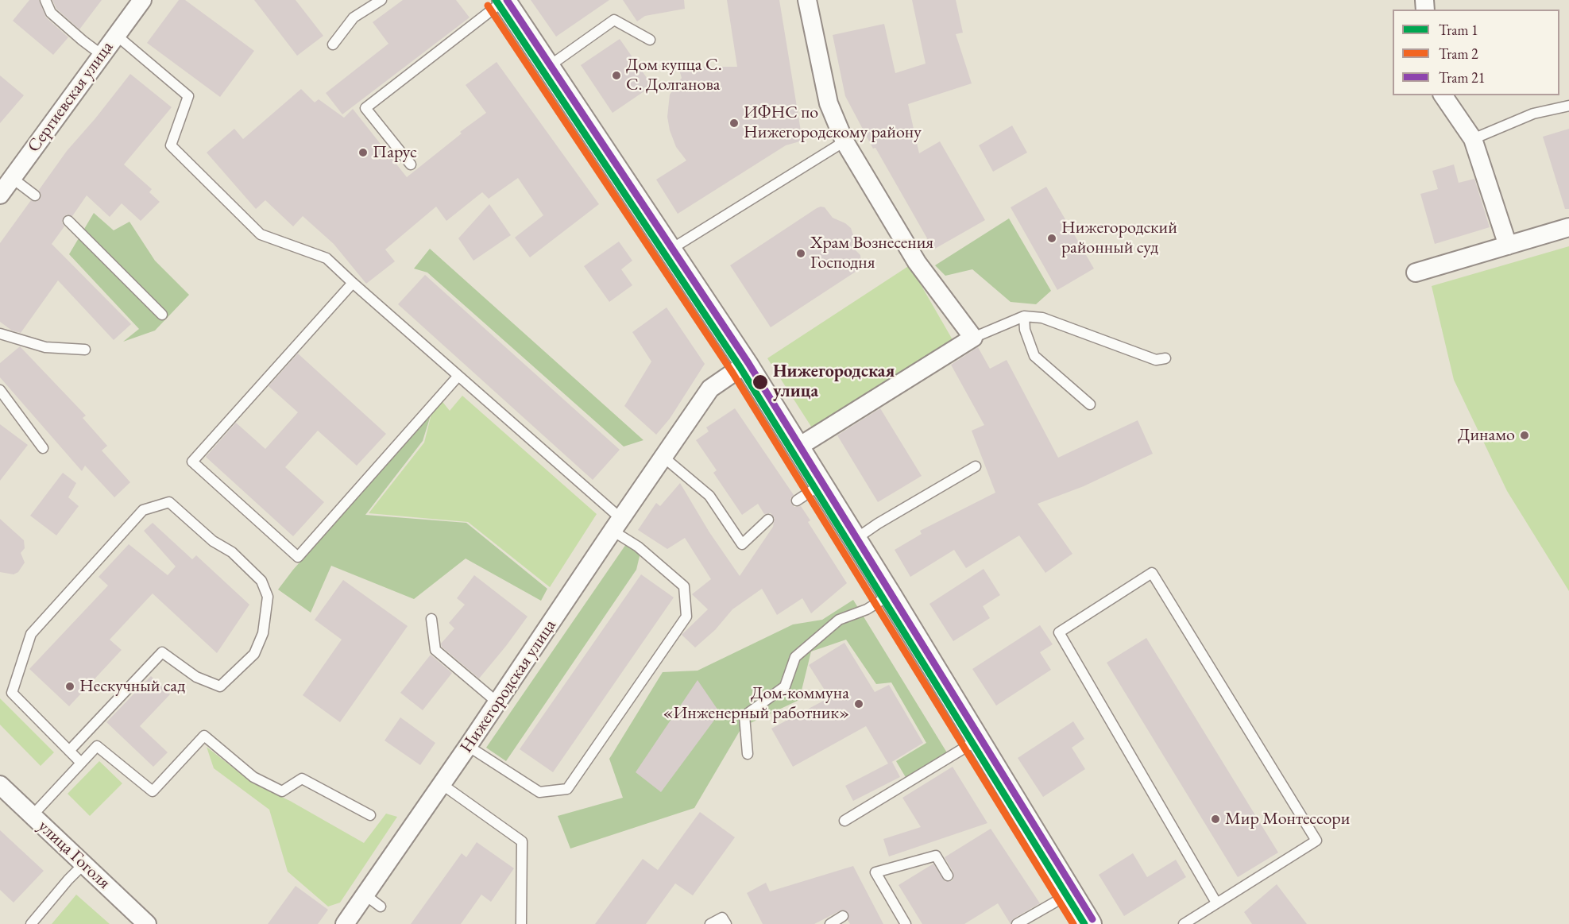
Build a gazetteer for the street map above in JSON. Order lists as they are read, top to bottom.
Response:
{
  "streets": {
    "street": ["Сергиевская улица", "Нижегородская улица", "улица Гоголя"]
  },
  "places": [
    "Дом купца С. С. Долганова",
    "ИФНС по Нижегородскому району",
    "Парус",
    "Нижегородский районный суд",
    "Храм Вознесения Господня",
    "Нижегородская улица",
    "Динамо",
    "Нескучный сад",
    "Дом-коммуна «Инженерный работник»",
    "Мир Монтессори"
  ],
  "lines": ["tram line 1", "tram line 21", "tram line 2"],
  "legend": ["Tram 1", "Tram 2", "Tram 21"]
}
